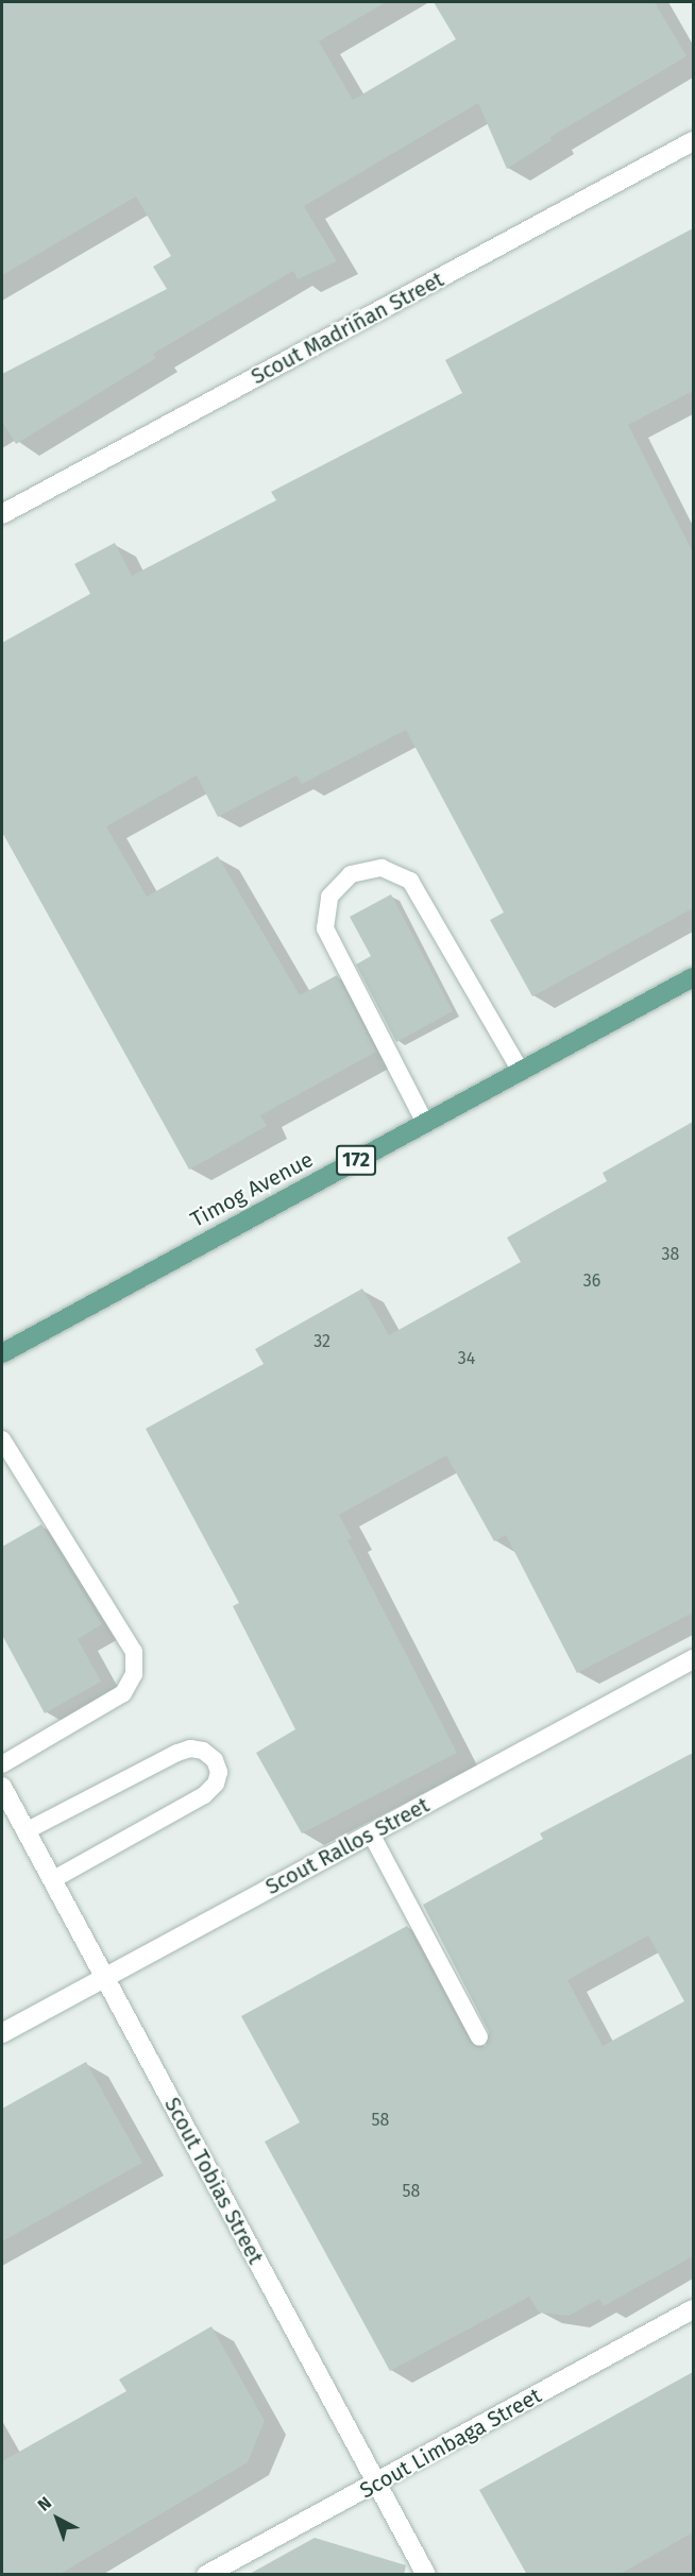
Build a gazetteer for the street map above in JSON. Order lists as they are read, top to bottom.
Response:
{
  "streets": {
    "main road": ["172", "Timog Avenue"],
    "street": [
      "Scout Madriñan Street",
      "Scout Rallos Street",
      "Scout Tobias Street",
      "Scout Limbaga Street"
    ]
  },
  "crossings": [
    ["Scout Rallos Street", "Scout Tobias Street"],
    ["Scout Tobias Street", "Scout Limbaga Street"]
  ],
  "house_numbers": [
    "38",
    "36",
    "32",
    "34",
    "58",
    "58"
  ],
  "north": "top left"
}
